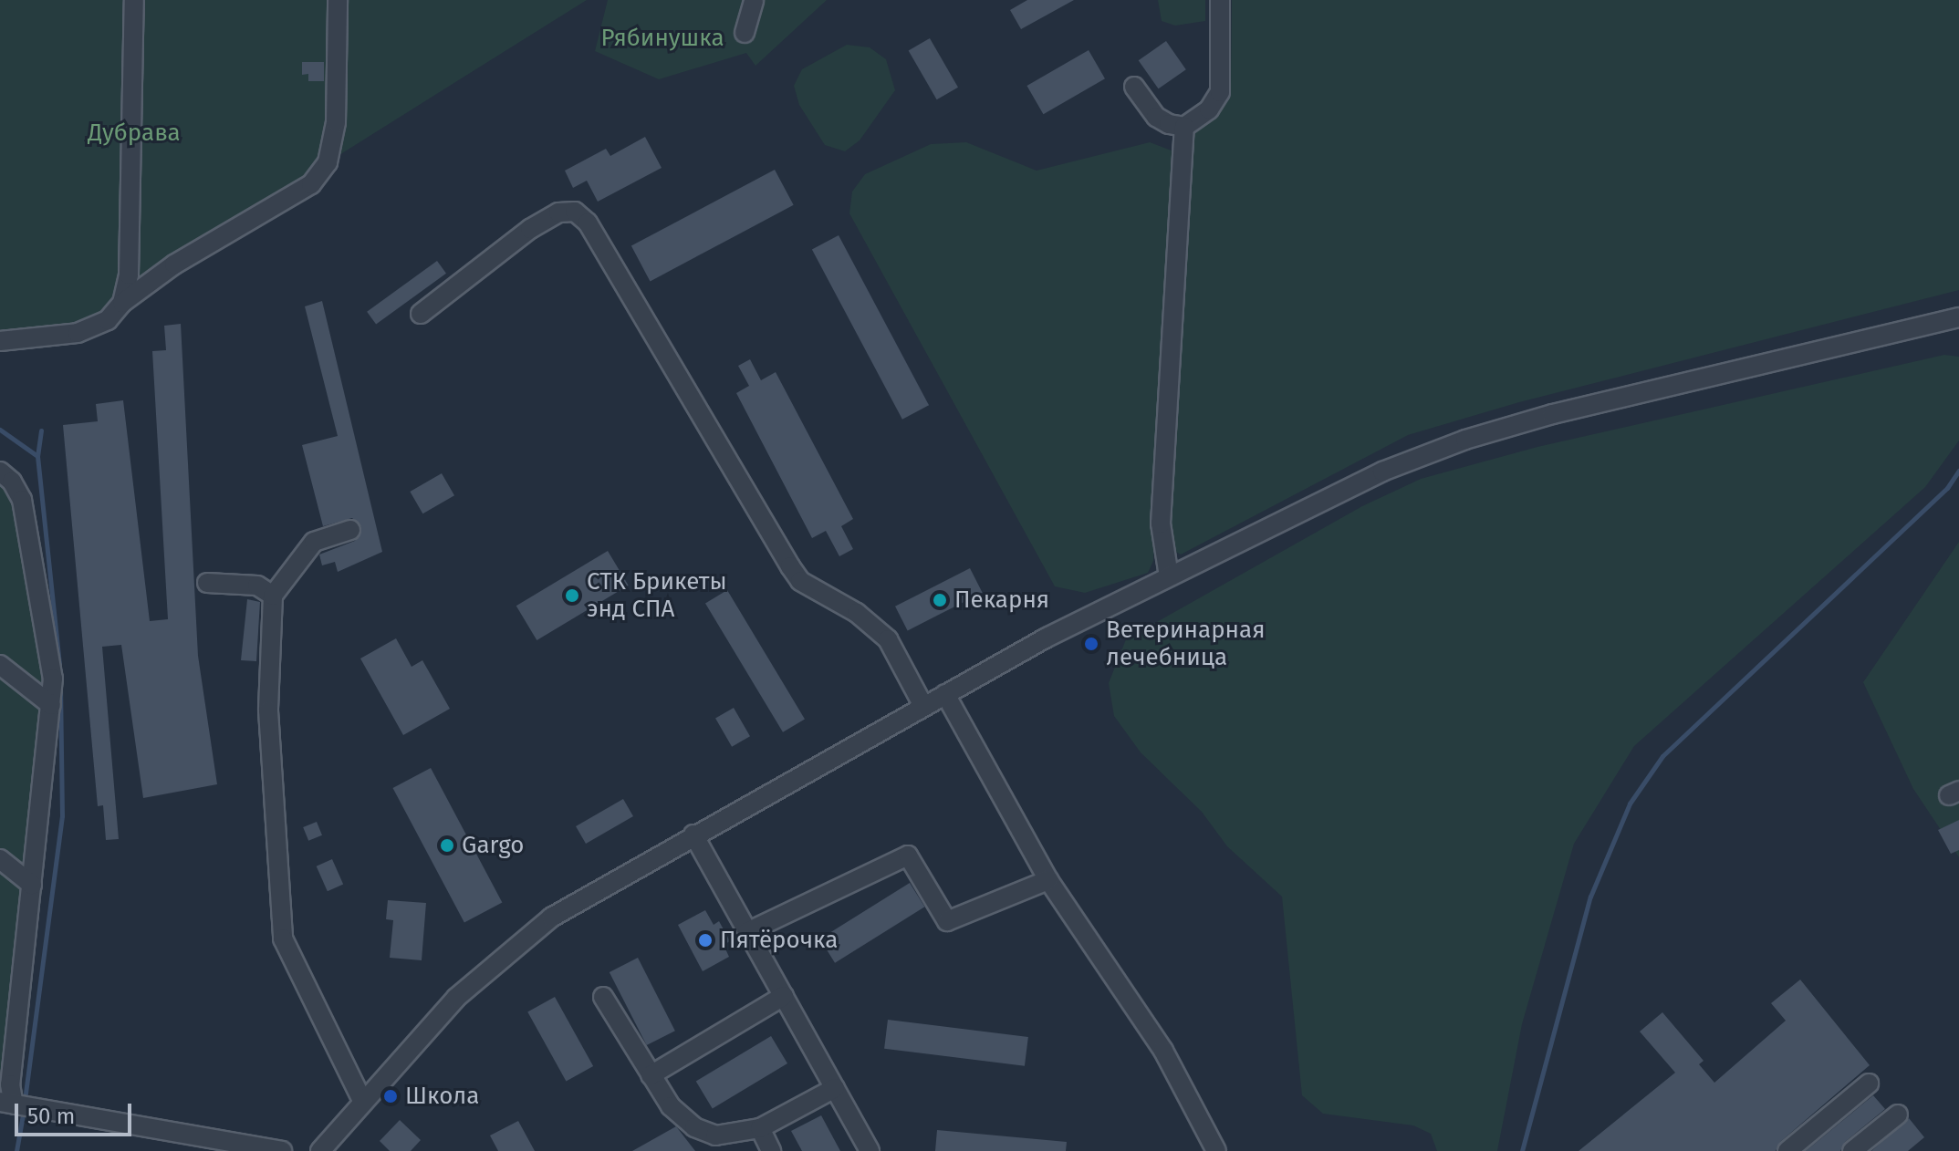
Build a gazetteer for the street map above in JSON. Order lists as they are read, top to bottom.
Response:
{
  "parks": ["Рябинушка", "Дубрава"],
  "places": [
    "СТК Брикеты энд СПА",
    "Пекарня",
    "Ветеринарная лечебница",
    "Gargo",
    "Пятёрочка",
    "Школа"
  ],
  "scale_bar": "50 m"
}
